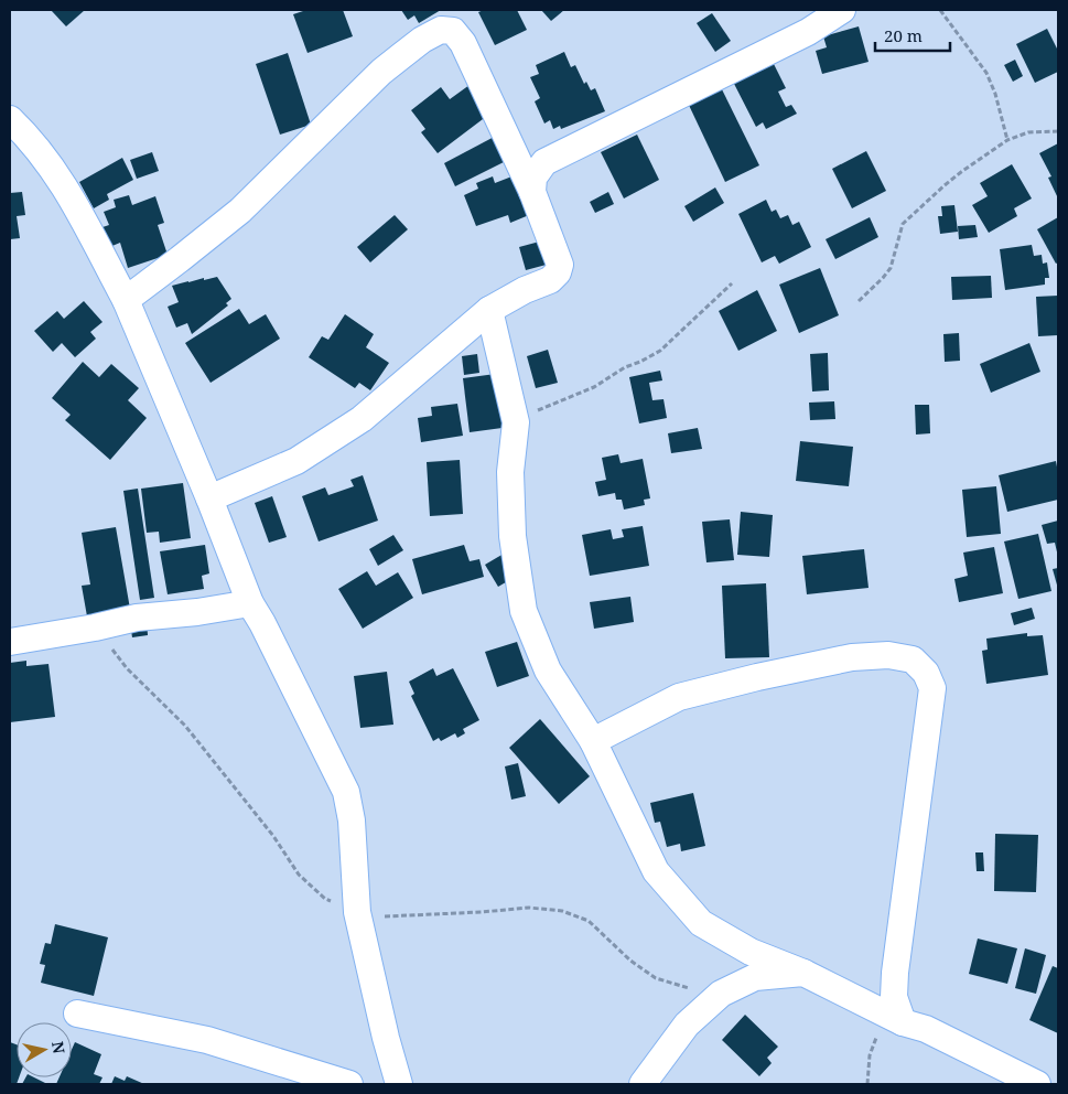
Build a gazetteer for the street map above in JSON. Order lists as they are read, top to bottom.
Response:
{
  "scale_bar": "20 m",
  "north": "right"
}
